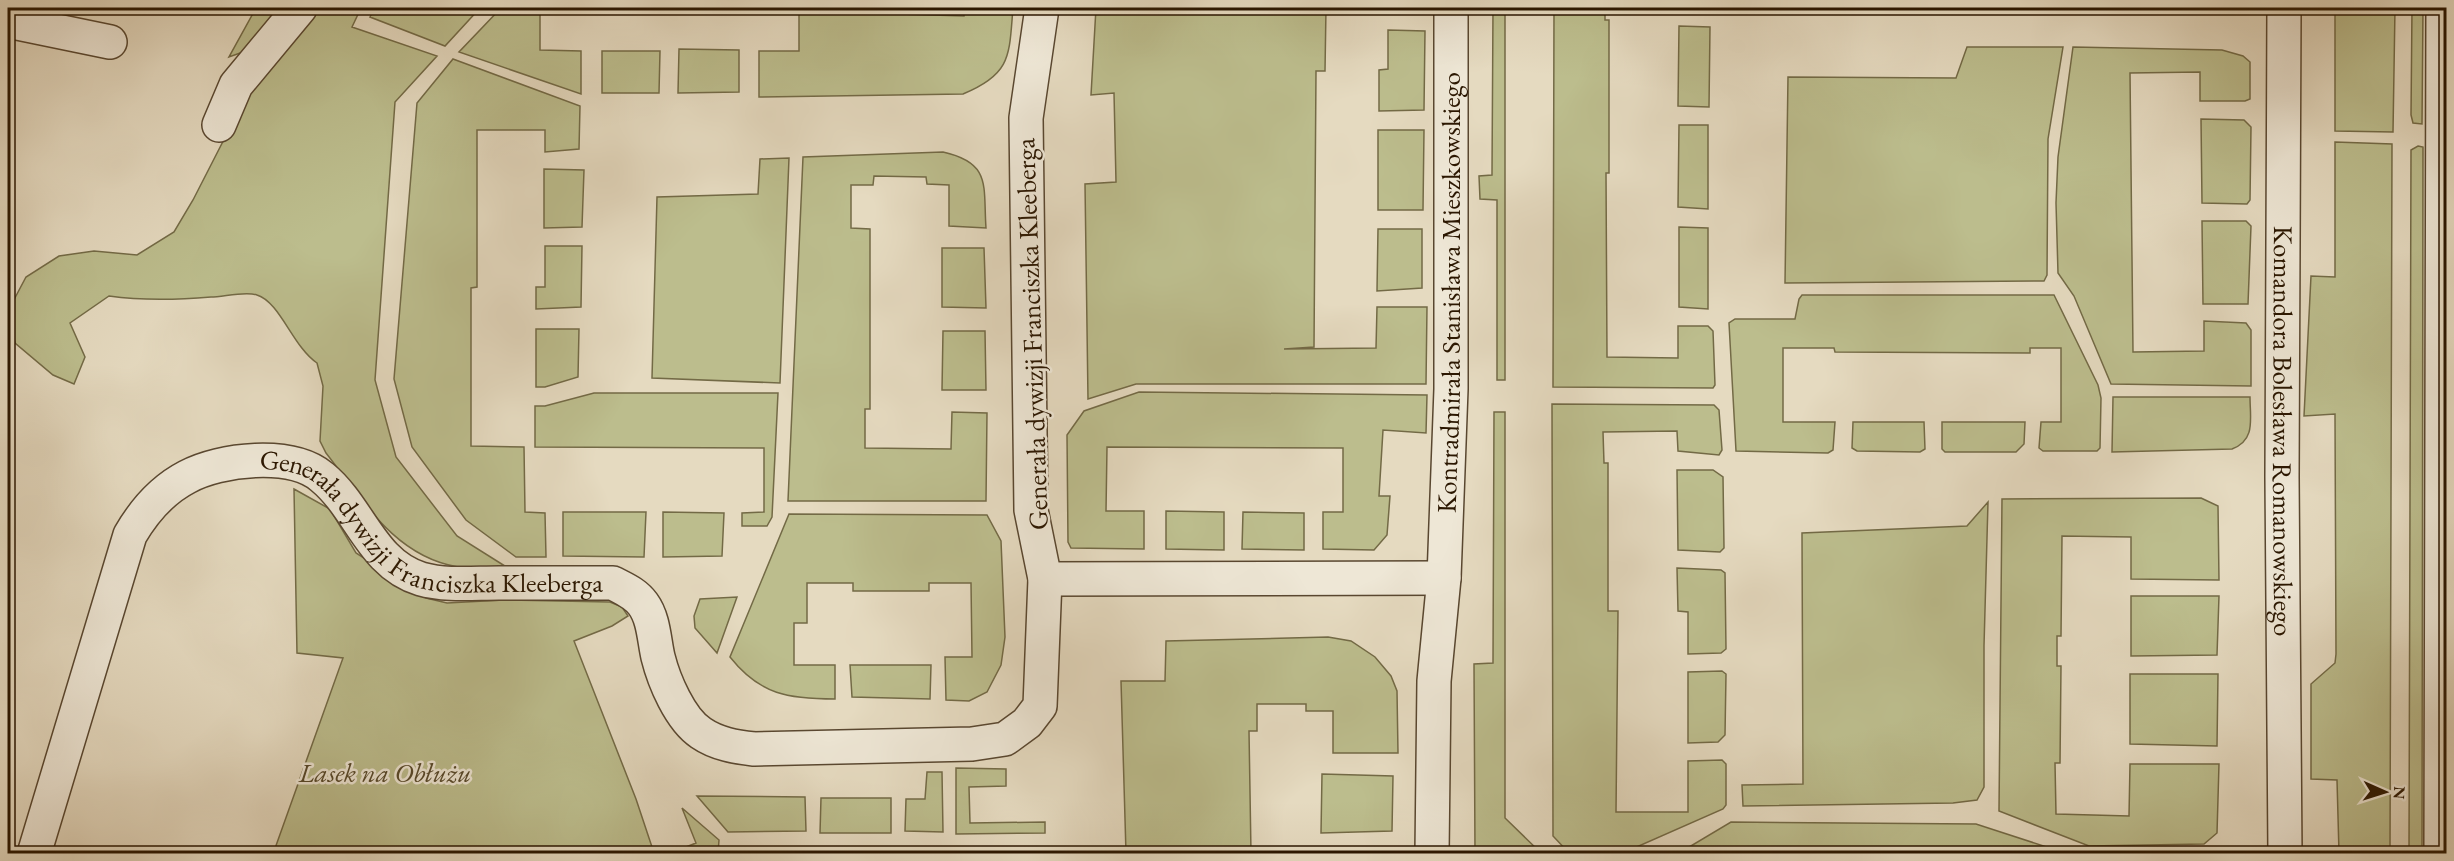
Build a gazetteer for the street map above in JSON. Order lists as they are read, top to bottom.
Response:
{
  "streets": {
    "street": ["Kontradmirała Stanisława Mieszkowskiego", "Generała dywizji Franciszka Kleeberga", "Komandora Bolesława Romanowskiego"]
  },
  "parks": ["Lasek na Obłużu"],
  "north": "right"
}
